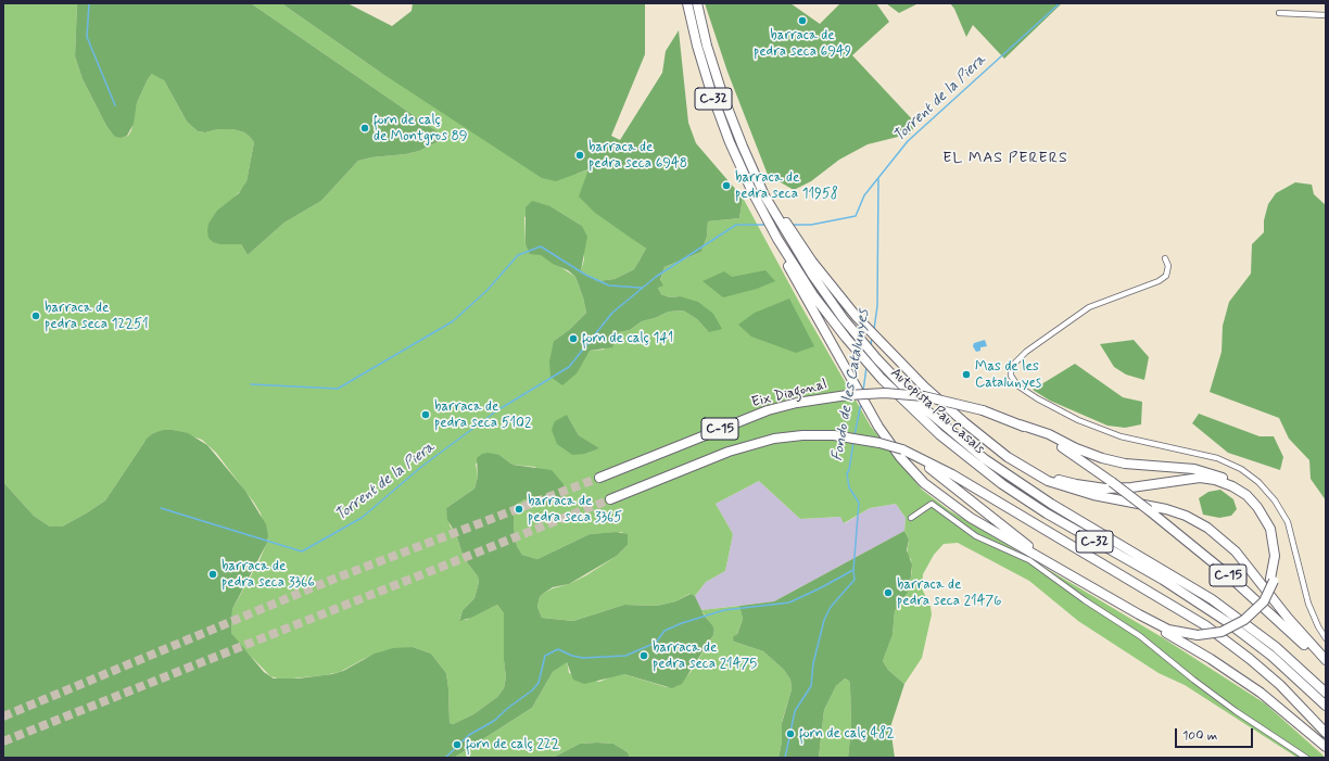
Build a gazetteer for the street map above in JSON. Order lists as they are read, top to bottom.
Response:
{
  "streets": {
    "highway": [
      "C-32",
      "Eix Diagonal",
      "Autopista Pau Casals",
      "C-15"
    ]
  },
  "crossings": [
    ["C-32", "Autopista Pau Casals"],
    ["Eix Diagonal", "C-15"]
  ],
  "districts": ["EL MAS PERERS"],
  "water": ["Torrent de la Piera", "Fondo de les Catalunyes"],
  "places": [
    "barraca de pedra seca 6949",
    "forn de calç de Montgros 89",
    "barraca de pedra seca 6948",
    "barraca de pedra seca 11958",
    "barraca de pedra seca 12251",
    "forn de calç 141",
    "Mas de les Catalunyes",
    "barraca de pedra seca 5102",
    "barraca de pedra seca 3365",
    "barraca de pedra seca 3366",
    "barraca de pedra seca 21476",
    "barraca de pedra seca 21475",
    "forn de calç 482",
    "forn de calç 222"
  ],
  "scale_bar": "100 m"
}
